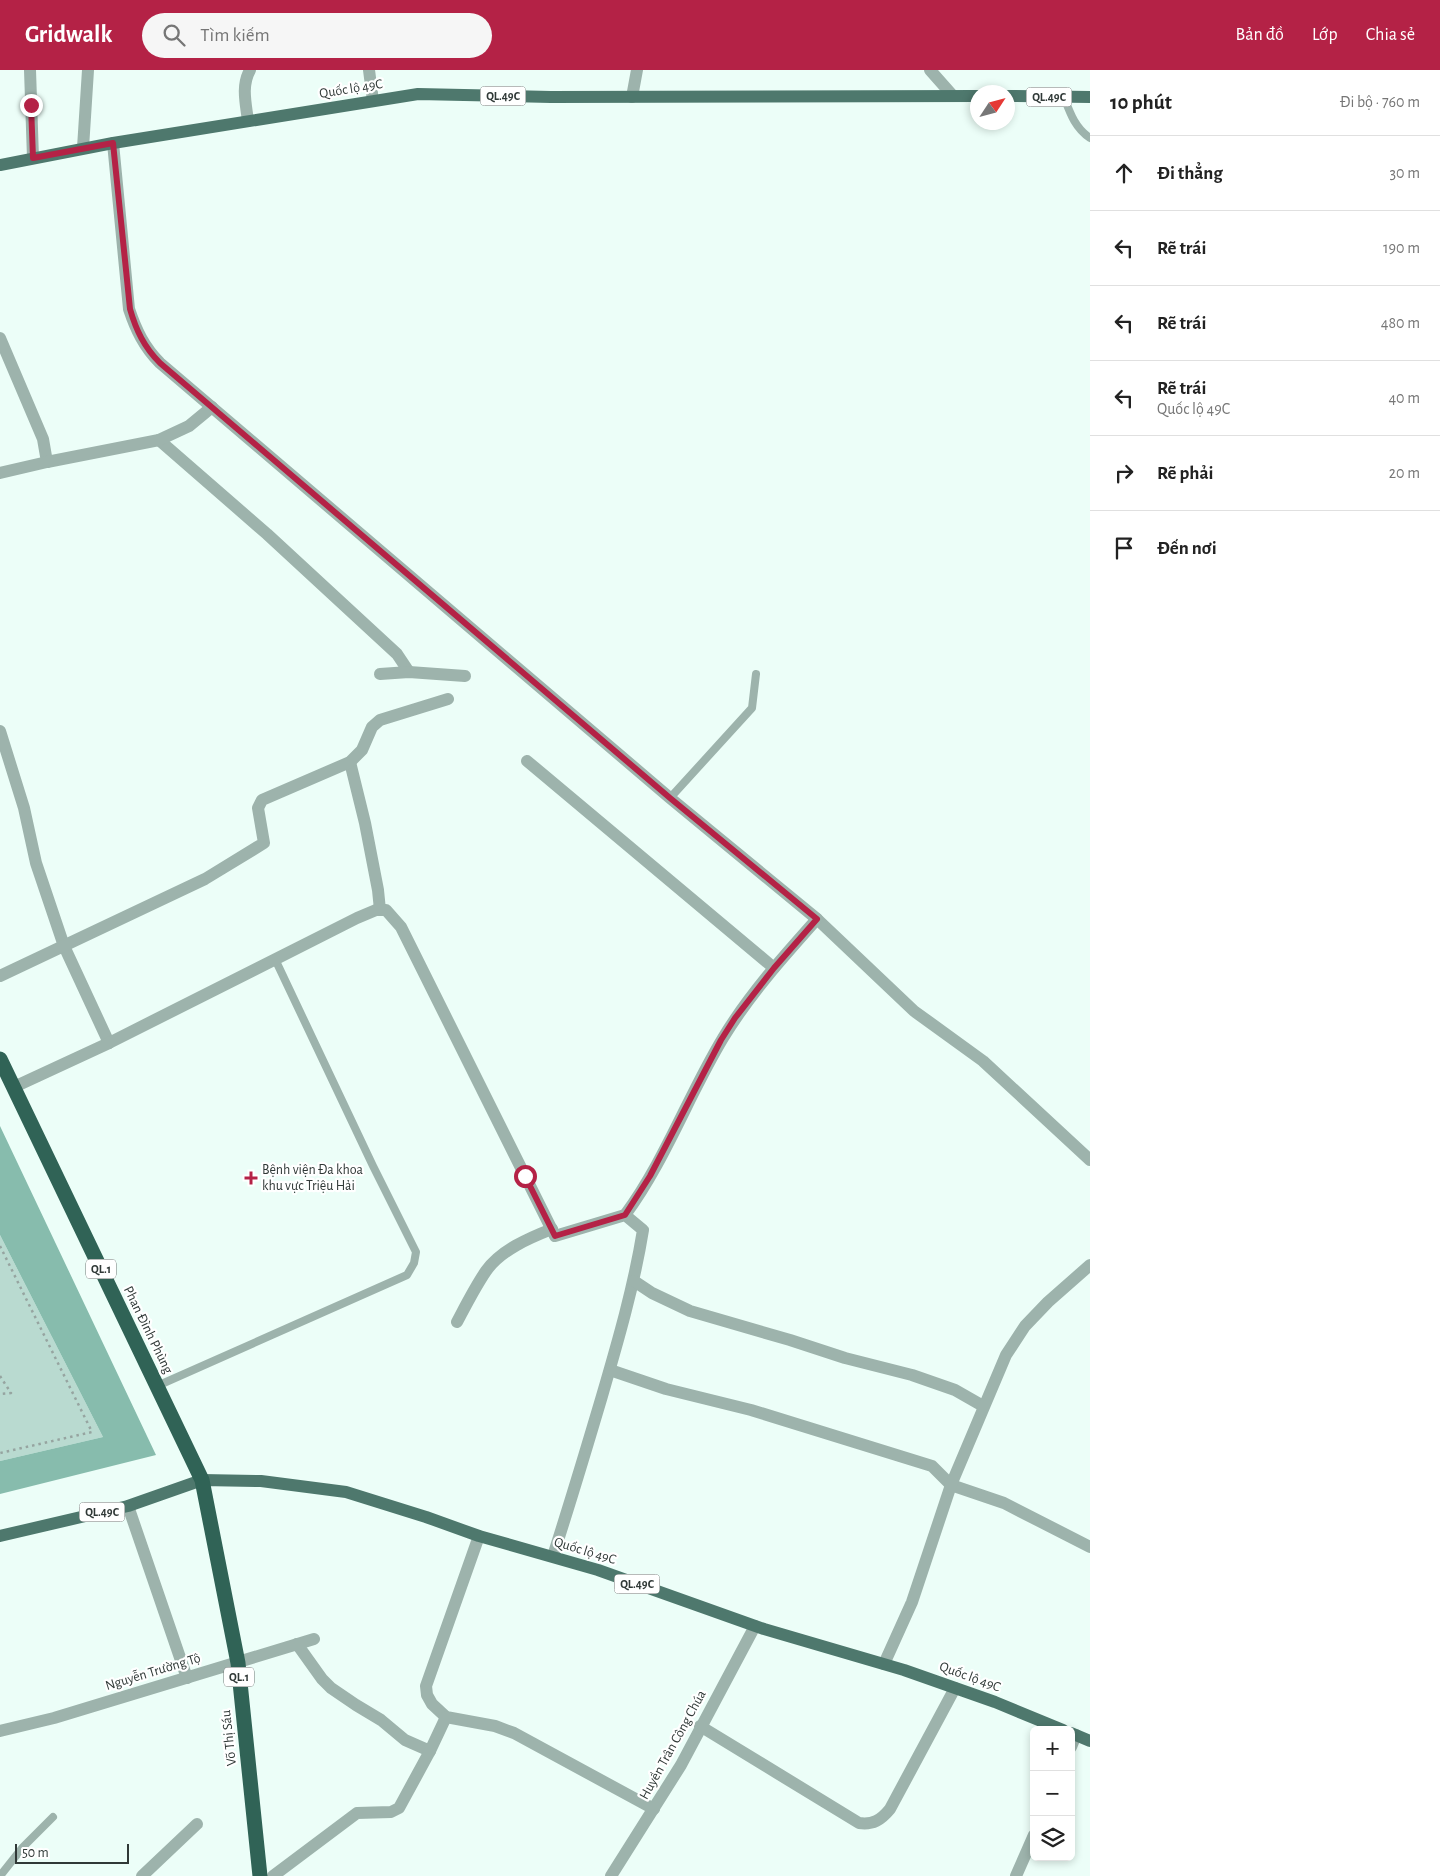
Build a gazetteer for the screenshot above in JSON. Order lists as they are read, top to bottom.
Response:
{
  "streets": {
    "highway": ["QL.1", "Phan Đình Phùng", "Võ Thị Sáu"],
    "main road": ["Quốc lộ 49C", "QL.49C"],
    "street": ["Nguyễn Trường Tộ", "Huyền Trân Công Chúa"]
  },
  "crossings": [
    ["Quốc lộ 49C", "QL.49C"],
    ["Quốc lộ 49C", "Phan Đình Phùng"],
    ["Quốc lộ 49C", "Võ Thị Sáu"],
    ["Quốc lộ 49C", "Huyền Trân Công Chúa"],
    ["QL.49C", "Phan Đình Phùng"],
    ["QL.49C", "Võ Thị Sáu"],
    ["Phan Đình Phùng", "Võ Thị Sáu"],
    ["Nguyễn Trường Tộ", "Võ Thị Sáu"]
  ],
  "places": {
    "health": ["Bệnh viện Đa khoa khu vực Triệu Hải"]
  },
  "scale_bar": "50 m",
  "north": "top right",
  "page": {
    "header": "Gridwalk",
    "search": "Tìm kiếm",
    "nav": ["Bản đồ", "Lớp", "Chia sẻ"],
    "heading": ["10 phút", "Đi bộ · 760 m"],
    "list": [
      ["Đi thẳng", "30 m"],
      ["Rẽ trái", "190 m"],
      ["Rẽ trái", "480 m"],
      ["Rẽ trái", "Quốc lộ 49C", "40 m"],
      ["Rẽ phải", "20 m"],
      "Đến nơi"
    ],
    "map_buttons": ["+", "−"],
    "scale": "50 m"
  }
}
